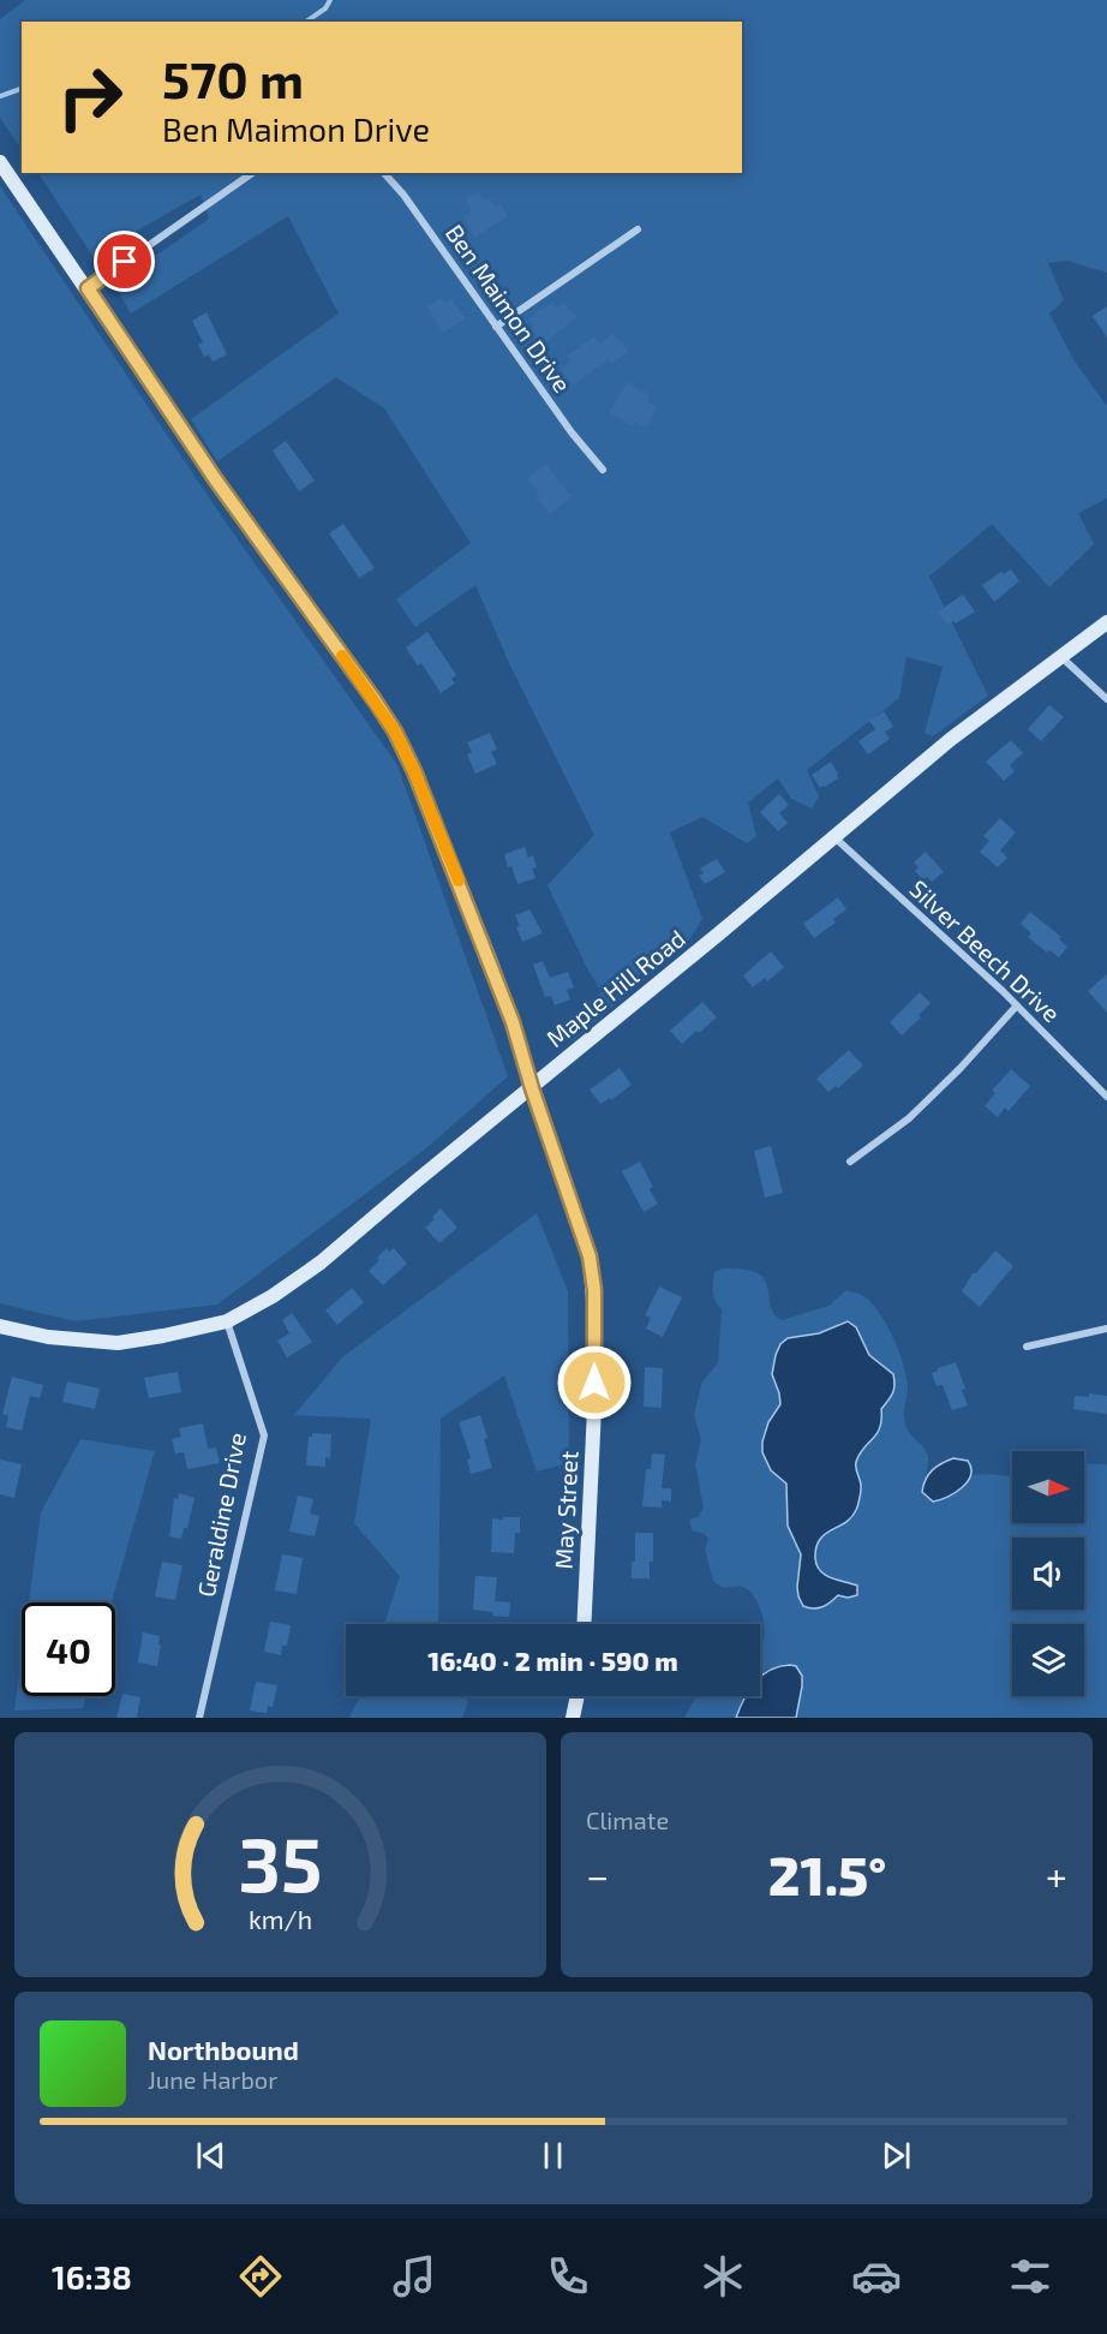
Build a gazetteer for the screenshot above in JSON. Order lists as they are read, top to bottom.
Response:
{
  "streets": {
    "street": [
      "Ben Maimon Drive",
      "Silver Beech Drive",
      "Maple Hill Road",
      "May Street",
      "Geraldine Drive"
    ]
  },
  "crossings": [
    ["Silver Beech Drive", "Maple Hill Road"],
    ["Maple Hill Road", "May Street"],
    ["Maple Hill Road", "Geraldine Drive"]
  ],
  "north": "right",
  "page": {
    "turn": ["570 m", "Ben Maimon Drive"],
    "limit": "40",
    "trip": "16:40 · 2 min · 590 m",
    "tile": "Climate",
    "heat": ["−", "21.5°", "+"],
    "song": ["Northbound", "June Harbor"],
    "tabs": "16:38",
    "gauge": ["35", "km/h"]
  }
}
